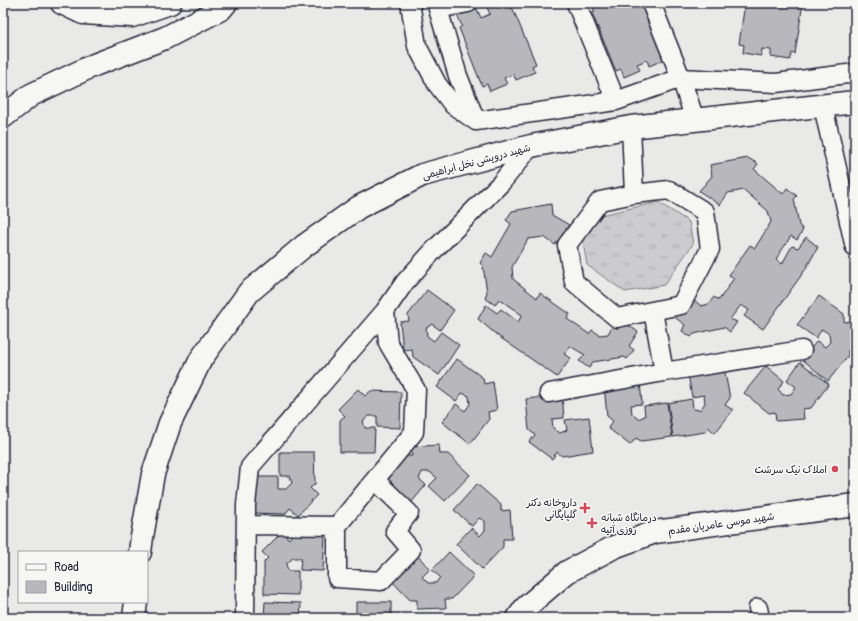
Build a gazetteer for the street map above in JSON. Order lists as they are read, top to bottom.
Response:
{
  "streets": {
    "main road": ["شهید درویشی نخل ابراهیمی", "شهید موسی عامریان مقدم"]
  },
  "places": {
    "other": ["املاک نیک سرشت"],
    "health": ["داروخانه دکتر گلپایگانی", "درمانگاه شبانه روزی آتیه"]
  },
  "legend": ["Road", "Building"]
}
